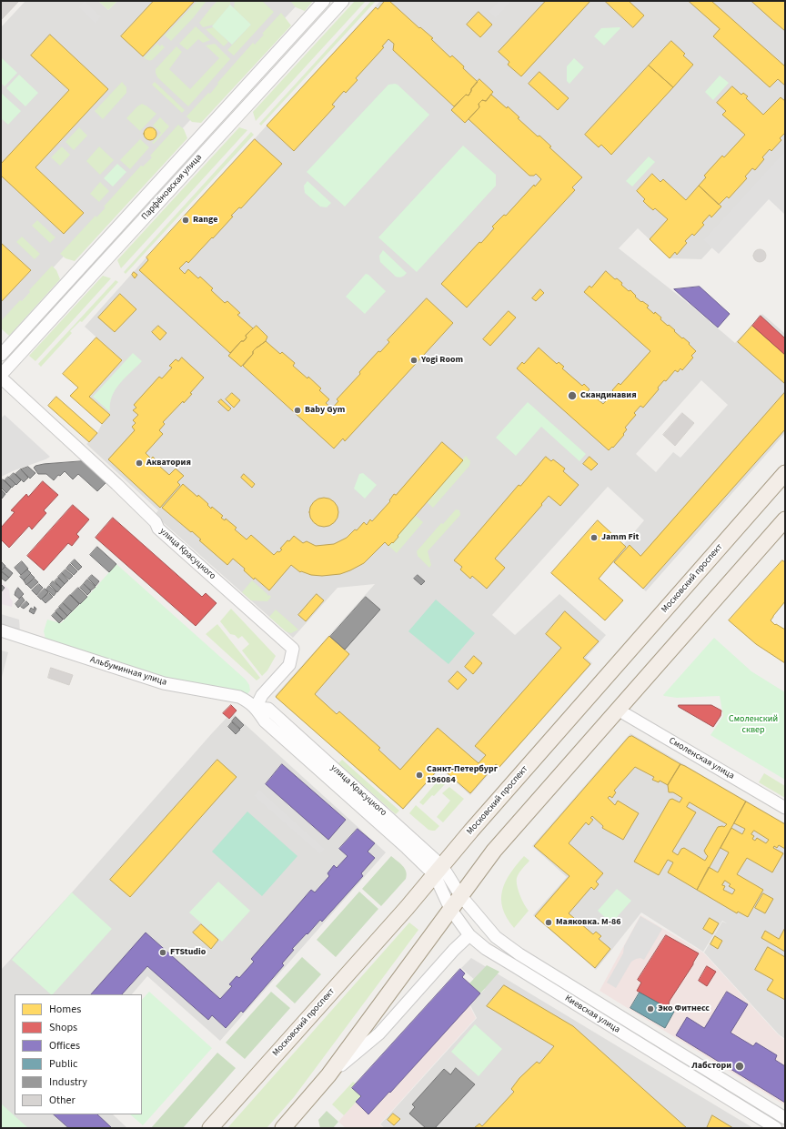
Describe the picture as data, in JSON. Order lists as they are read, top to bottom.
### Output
{
  "streets": {
    "main road": ["Московский проспект"],
    "street": [
      "Парфёновская улица",
      "улица Красуцкого",
      "Альбуминная улица",
      "Смоленская улица",
      "Киевская улица"
    ]
  },
  "crossings": [
    ["улица Красуцкого", "Московский проспект"],
    ["улица Красуцкого", "Альбуминная улица"],
    ["улица Красуцкого", "Киевская улица"],
    ["Московский проспект", "Киевская улица"]
  ],
  "parks": ["Смоленский сквер"],
  "places": [
    "Range",
    "Yogi Room",
    "Скандинавия",
    "Baby Gym",
    "Акватория",
    "Jamm Fit",
    "Санкт-Петербург 196084",
    "Маяковка. М-86",
    "FTStudio",
    "Эко Фитнесс",
    "Лабстори"
  ],
  "legend": [
    "Homes",
    "Shops",
    "Offices",
    "Public",
    "Industry",
    "Other"
  ]
}
